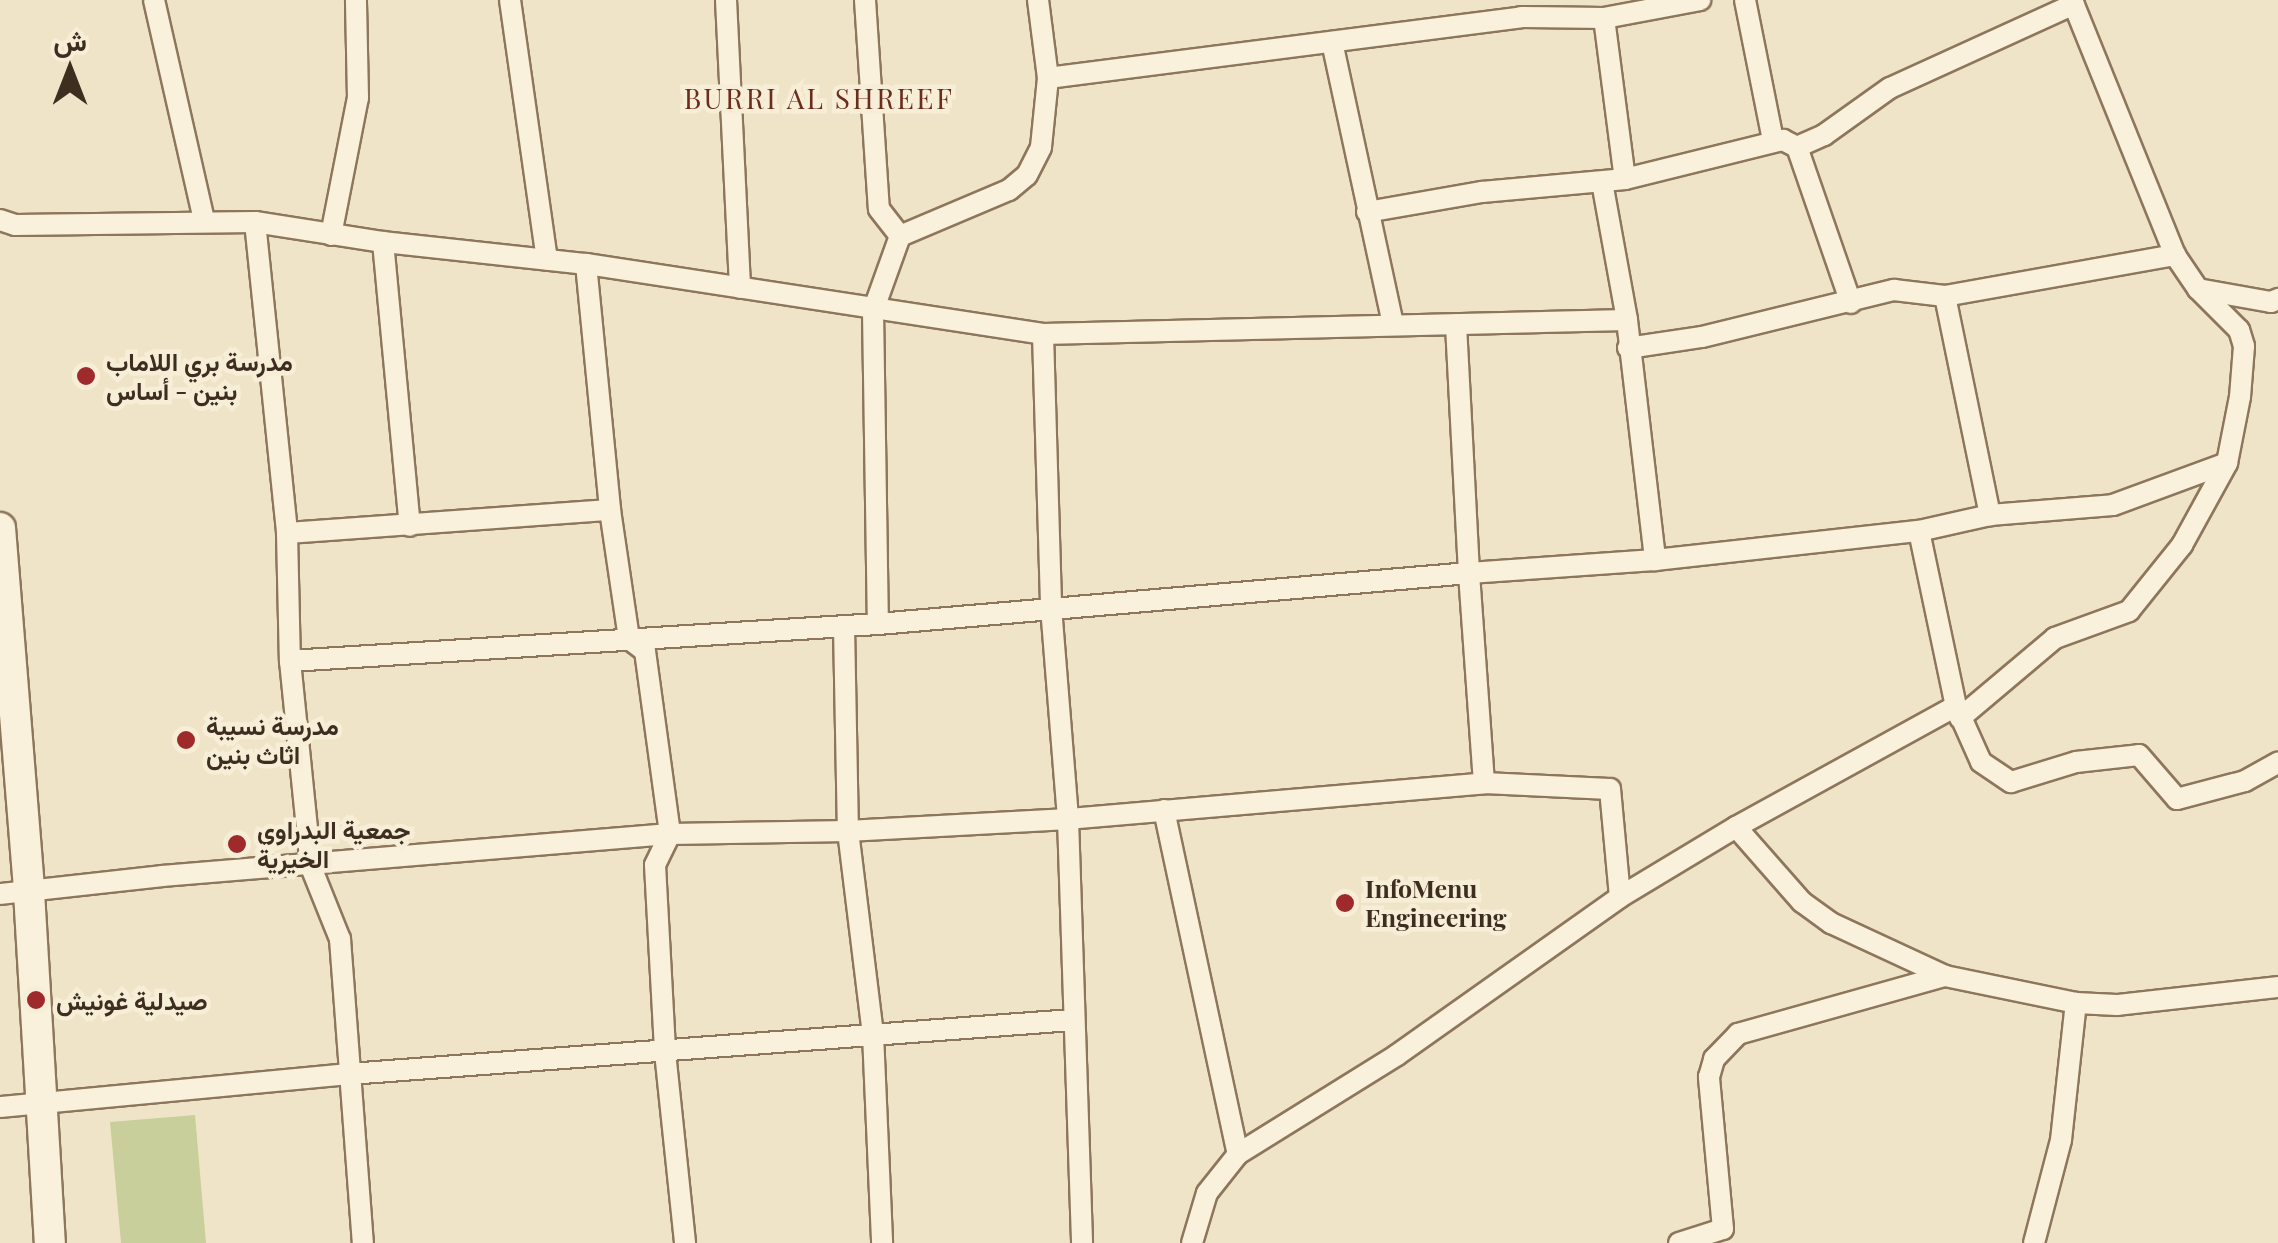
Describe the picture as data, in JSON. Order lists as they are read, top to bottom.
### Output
{
  "districts": ["BURRI AL SHREEF"],
  "places": [
    "مدرسة بري اللاماب بنين - أساس",
    "مدرسة نسيبة اثاث بنين",
    "جمعية البدراوي الخيرية",
    "InfoMenu Engineering",
    "صيدلية غونيش"
  ],
  "north": "top"
}
